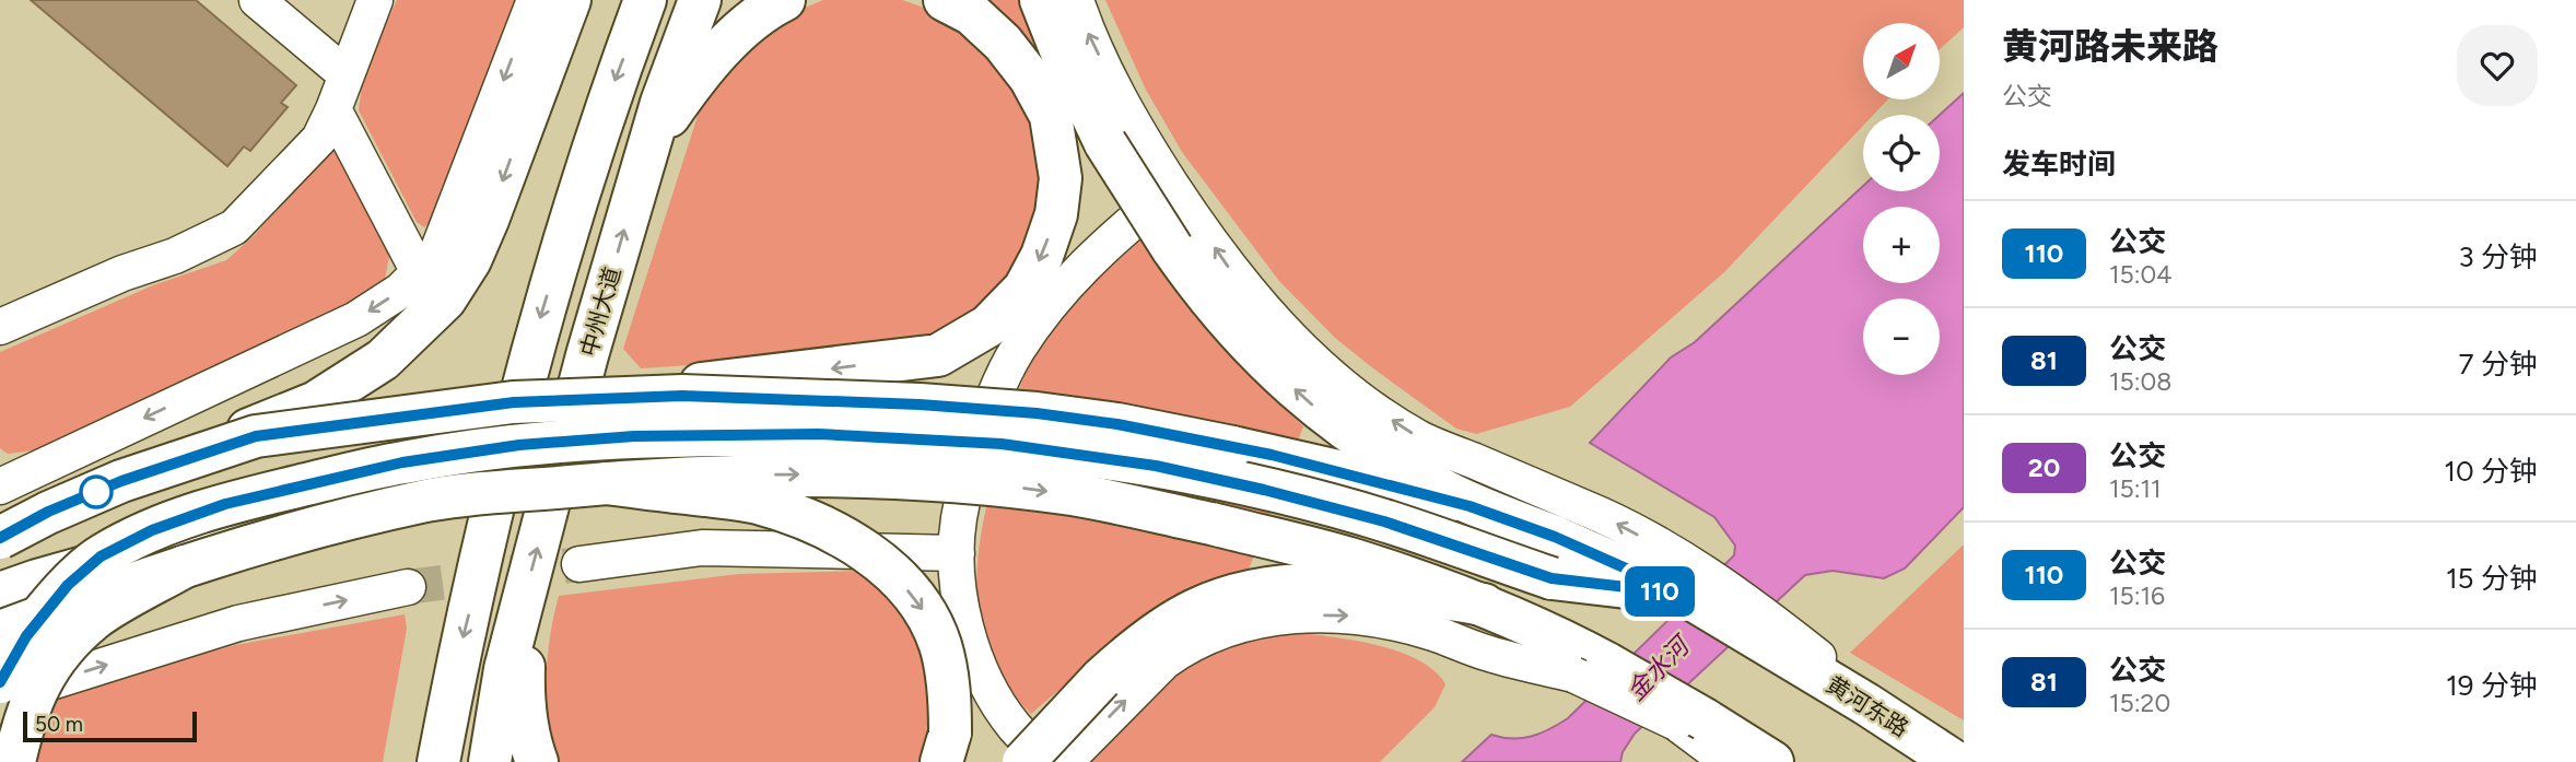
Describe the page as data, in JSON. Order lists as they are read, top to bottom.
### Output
{
  "streets": {
    "main road": ["中州大道", "黄河东路"]
  },
  "water": ["金水河"],
  "lines": ["bus line 110"],
  "scale_bar": "50 m",
  "north": "top right",
  "page": {
    "on_map": "110",
    "heading": [
      ["黄河路未来路", "公交"],
      "发车时间"
    ],
    "map_buttons": ["+", "−"],
    "list": [
      {
        "mark": "110",
        "name": "公交",
        "note": "15:04",
        "value": "3 分钟"
      },
      {
        "mark": "81",
        "name": "公交",
        "note": "15:08",
        "value": "7 分钟"
      },
      {
        "mark": "20",
        "name": "公交",
        "note": "15:11",
        "value": "10 分钟"
      },
      {
        "mark": "110",
        "name": "公交",
        "note": "15:16",
        "value": "15 分钟"
      },
      {
        "mark": "81",
        "name": "公交",
        "note": "15:20",
        "value": "19 分钟"
      }
    ],
    "scale": "50 m"
  }
}
